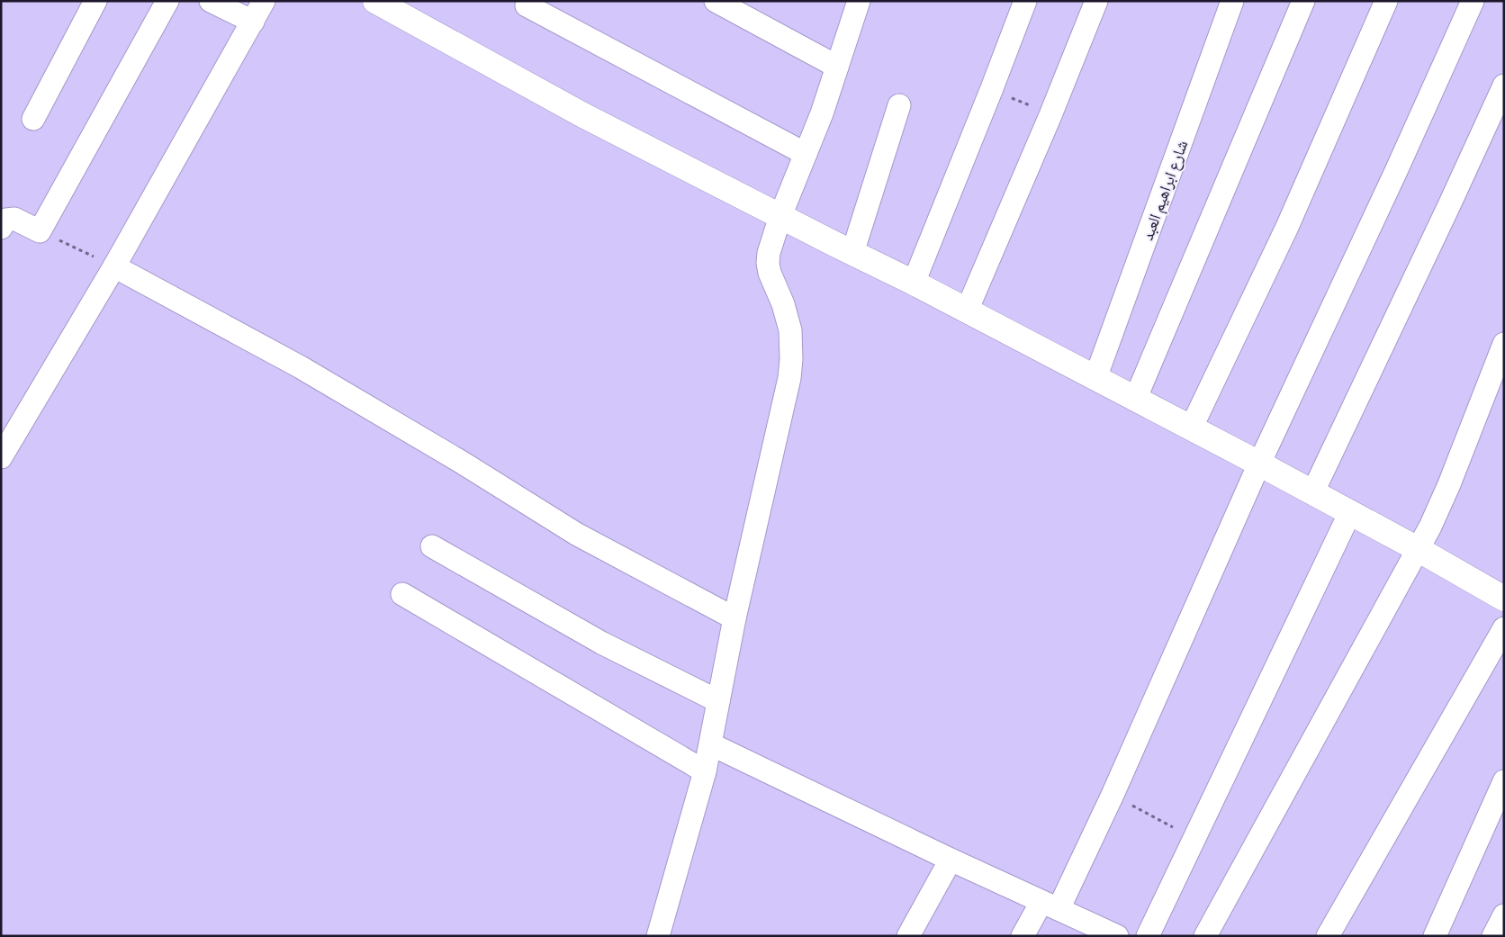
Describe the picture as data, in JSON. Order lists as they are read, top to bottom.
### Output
{
  "streets": {
    "street": ["شارع ابراهيم العبد"]
  }
}
